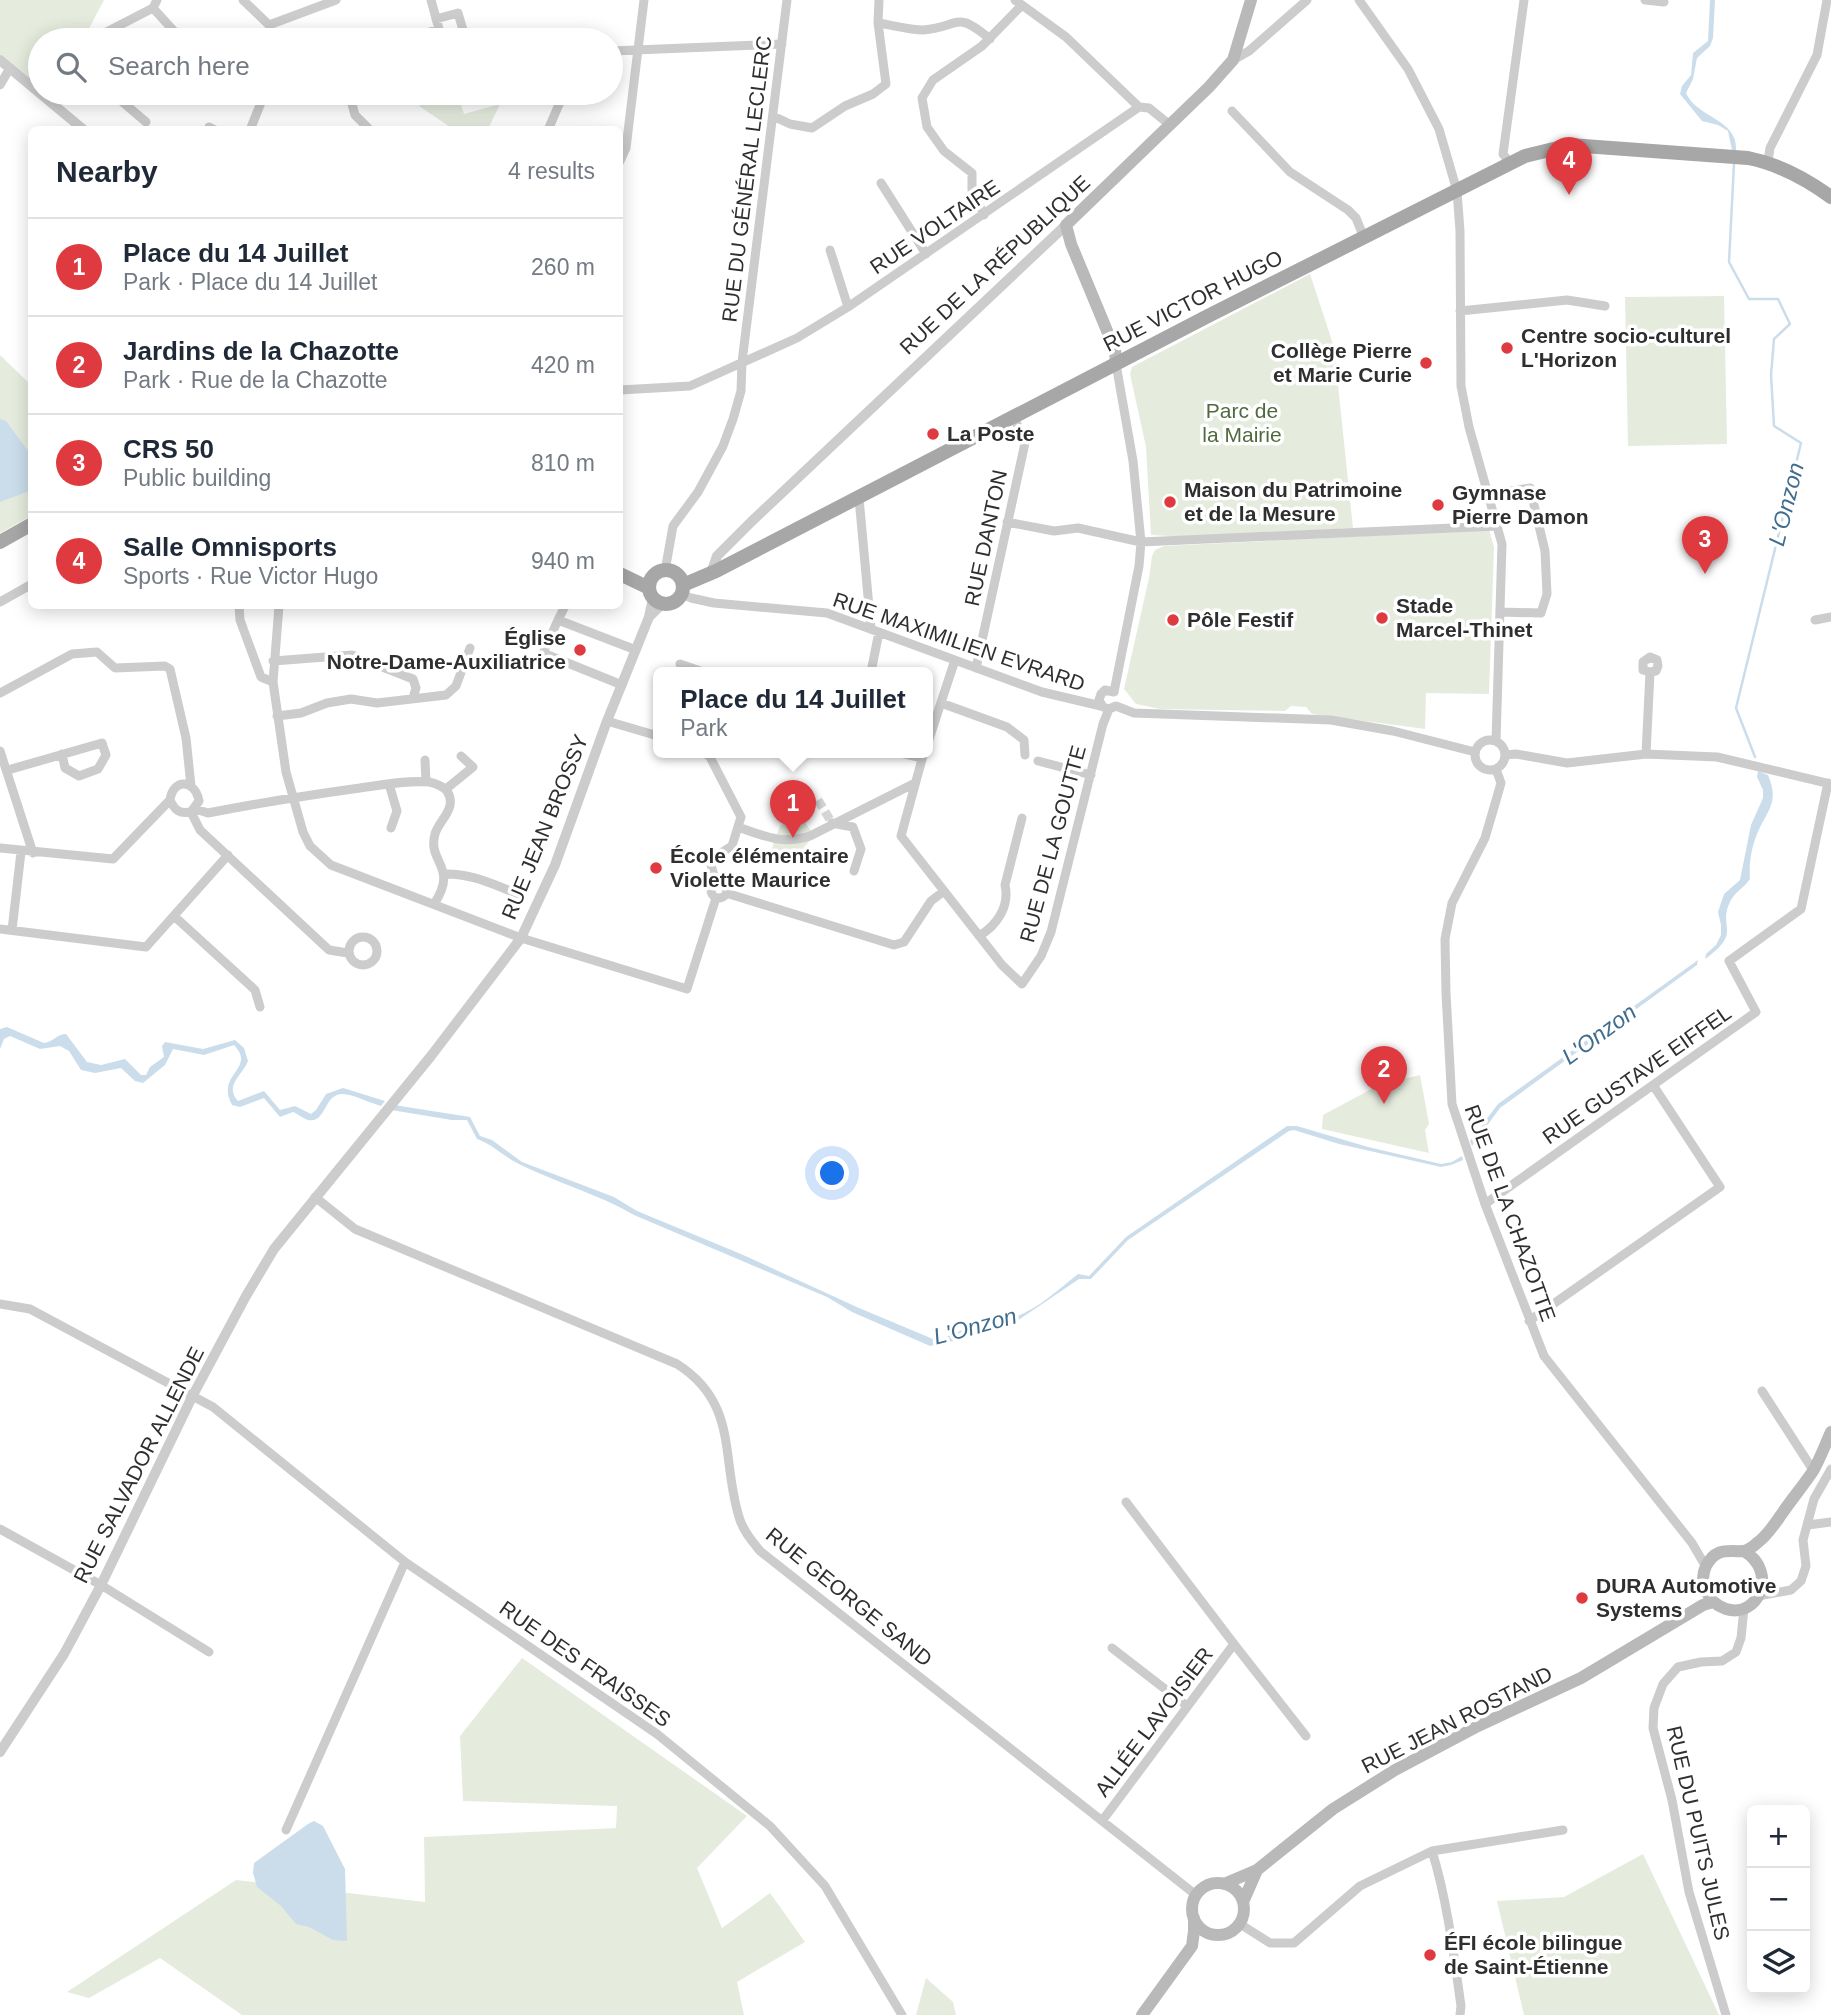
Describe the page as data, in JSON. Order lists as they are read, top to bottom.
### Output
{
  "streets": {
    "main road": ["RUE DE LA RÉPUBLIQUE", "RUE VICTOR HUGO", "RUE JEAN ROSTAND"],
    "street": [
      "RUE DU GÉNÉRAL LECLERC",
      "RUE VOLTAIRE",
      "RUE DANTON",
      "RUE MAXIMILIEN EVRARD",
      "RUE JEAN BROSSY",
      "RUE DE LA GOUTTE",
      "RUE GUSTAVE EIFFEL",
      "RUE DE LA CHAZOTTE",
      "RUE SALVADOR ALLENDE",
      "RUE GEORGE SAND",
      "RUE DES FRAISSES",
      "ALLÉE LAVOISIER",
      "RUE DU PUITS JULES"
    ]
  },
  "crossings": [
    ["RUE DU GÉNÉRAL LECLERC", "RUE VOLTAIRE"],
    ["RUE DU GÉNÉRAL LECLERC", "RUE VICTOR HUGO"],
    ["RUE DU GÉNÉRAL LECLERC", "RUE MAXIMILIEN EVRARD"],
    ["RUE DU GÉNÉRAL LECLERC", "RUE JEAN BROSSY"],
    ["RUE DE LA RÉPUBLIQUE", "RUE VICTOR HUGO"],
    ["RUE VICTOR HUGO", "RUE DANTON"],
    ["RUE VICTOR HUGO", "RUE MAXIMILIEN EVRARD"],
    ["RUE VICTOR HUGO", "RUE JEAN BROSSY"],
    ["RUE DANTON", "RUE MAXIMILIEN EVRARD"],
    ["RUE MAXIMILIEN EVRARD", "RUE JEAN BROSSY"],
    ["RUE MAXIMILIEN EVRARD", "RUE DE LA GOUTTE"],
    ["RUE MAXIMILIEN EVRARD", "RUE DE LA CHAZOTTE"],
    ["RUE JEAN BROSSY", "RUE SALVADOR ALLENDE"],
    ["RUE JEAN BROSSY", "RUE GEORGE SAND"],
    ["RUE GUSTAVE EIFFEL", "RUE DE LA CHAZOTTE"],
    ["RUE DE LA CHAZOTTE", "RUE JEAN ROSTAND"],
    ["RUE SALVADOR ALLENDE", "RUE GEORGE SAND"],
    ["RUE SALVADOR ALLENDE", "RUE DES FRAISSES"],
    ["RUE GEORGE SAND", "ALLÉE LAVOISIER"]
  ],
  "water": ["L'Onzon"],
  "parks": ["Parc de la Mairie"],
  "places": [
    "Centre socio-culturel L'Horizon",
    "Collège Pierre et Marie Curie",
    "La Poste",
    "Maison du Patrimoine et de la Mesure",
    "Gymnase Pierre Damon",
    "Stade Marcel-Thinet",
    "Pôle Festif",
    "Église Notre-Dame-Auxiliatrice",
    "École élémentaire Violette Maurice",
    "DURA Automotive Systems",
    "ÉFI école bilingue de Saint-Étienne"
  ],
  "page": {
    "search": "Search here",
    "heading": ["Nearby", "4 results"],
    "pins": [
      "4",
      "3",
      "1",
      "2"
    ],
    "list": [
      {
        "mark": "1",
        "name": "Place du 14 Juillet",
        "note": "Park · Place du 14 Juillet",
        "value": "260 m"
      },
      {
        "mark": "2",
        "name": "Jardins de la Chazotte",
        "note": "Park · Rue de la Chazotte",
        "value": "420 m"
      },
      {
        "mark": "3",
        "name": "CRS 50",
        "note": "Public building",
        "value": "810 m"
      },
      {
        "mark": "4",
        "name": "Salle Omnisports",
        "note": "Sports · Rue Victor Hugo",
        "value": "940 m"
      }
    ],
    "popup": ["Place du 14 Juillet", "Park"],
    "map_buttons": ["+", "−"]
  }
}
